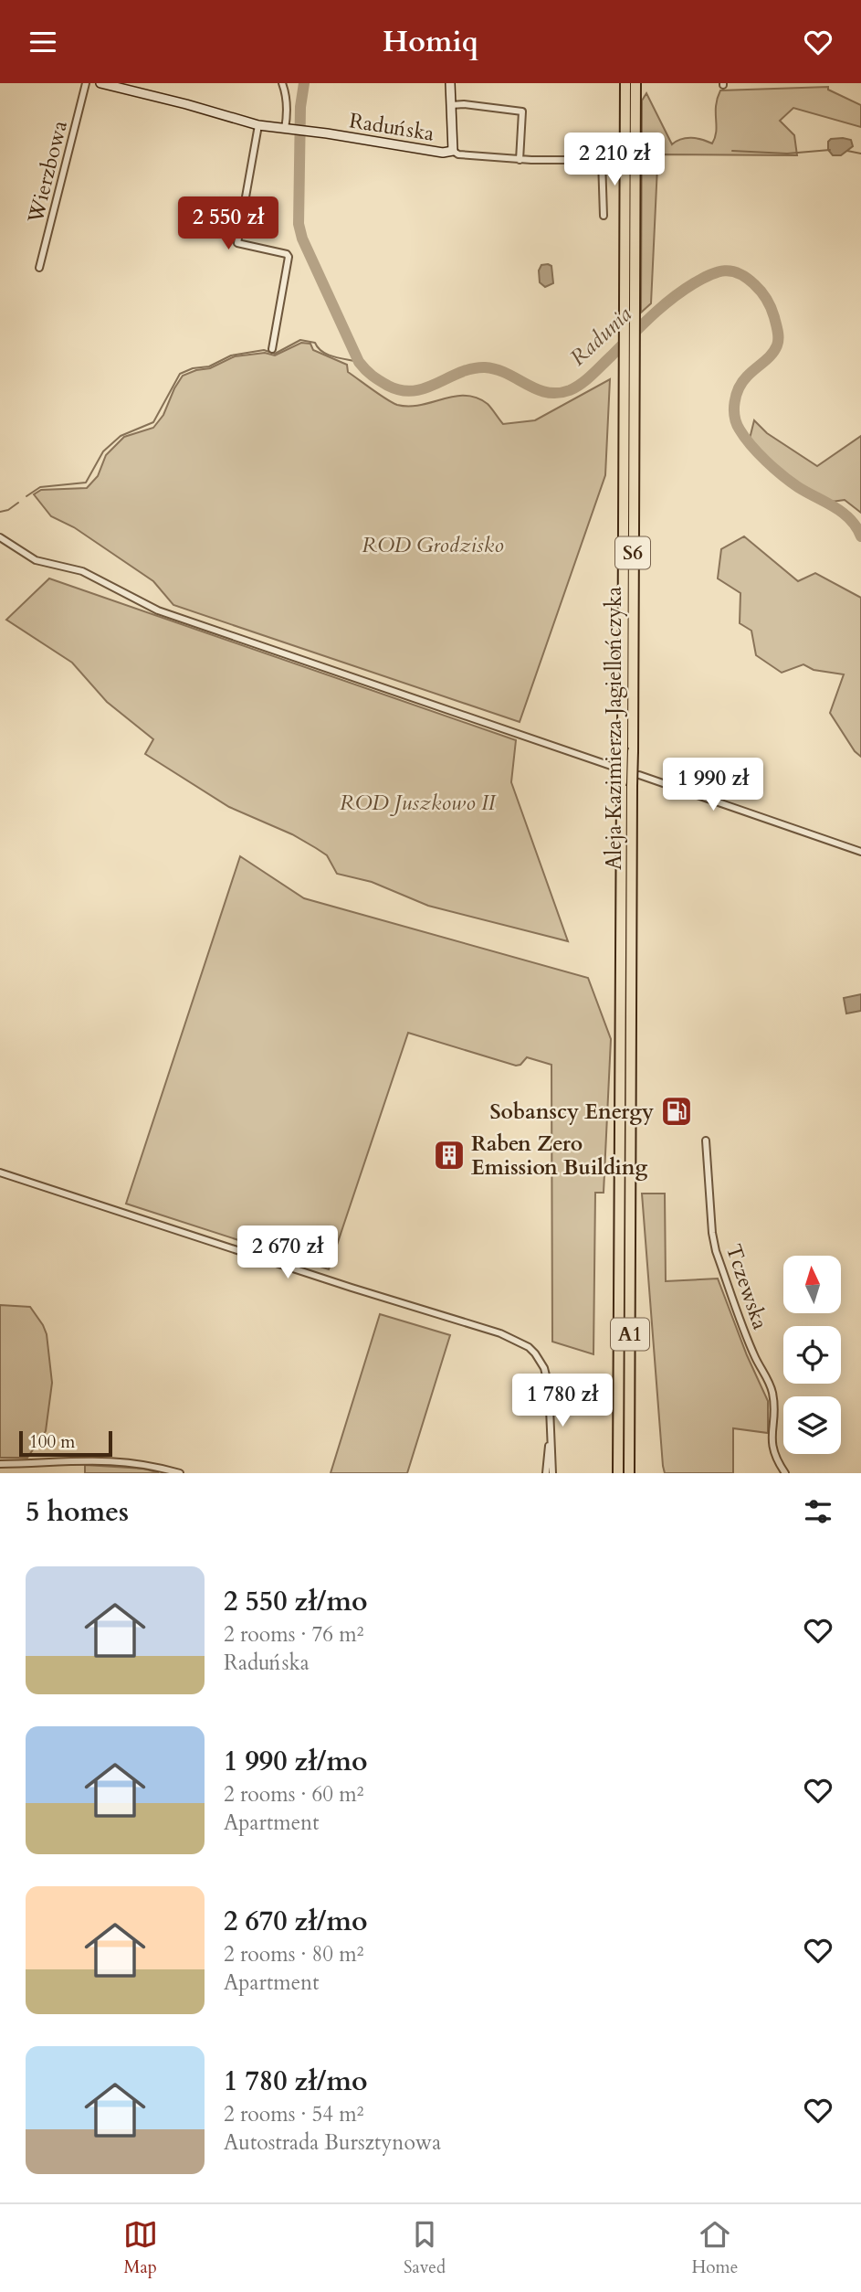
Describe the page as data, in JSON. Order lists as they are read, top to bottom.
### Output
{
  "streets": {
    "highway": ["S6", "Aleja Kazimierza Jagiellończyka", "A1"],
    "street": ["Raduńska", "Wierzbowa", "Tczewska"]
  },
  "crossings": [
    ["Aleja Kazimierza Jagiellończyka", "A1"]
  ],
  "water": ["Radunia"],
  "parks": ["ROD Grodzisko", "ROD Juszkowo II"],
  "places": {
    "fuel station": ["Sobanscy Energy"],
    "building": ["Raben Zero Emission Building"]
  },
  "scale_bar": "100 m",
  "north": "top",
  "page": {
    "header": "Homiq",
    "price": [
      "2 210 zł",
      "2 550 zł",
      "1 990 zł",
      "2 670 zł",
      "1 780 zł"
    ],
    "scale": "100 m",
    "heading": "5 homes",
    "list": [
      {
        "name": "2 550 zł/mo",
        "note": "2 rooms · 76 m² · Raduńska"
      },
      {
        "name": "1 990 zł/mo",
        "note": "2 rooms · 60 m² · Apartment"
      },
      {
        "name": "2 670 zł/mo",
        "note": "2 rooms · 80 m² · Apartment"
      },
      {
        "name": "1 780 zł/mo",
        "note": "2 rooms · 54 m² · Autostrada Bursztynowa"
      }
    ],
    "tabs": ["Map", "Saved", "Home"]
  }
}
